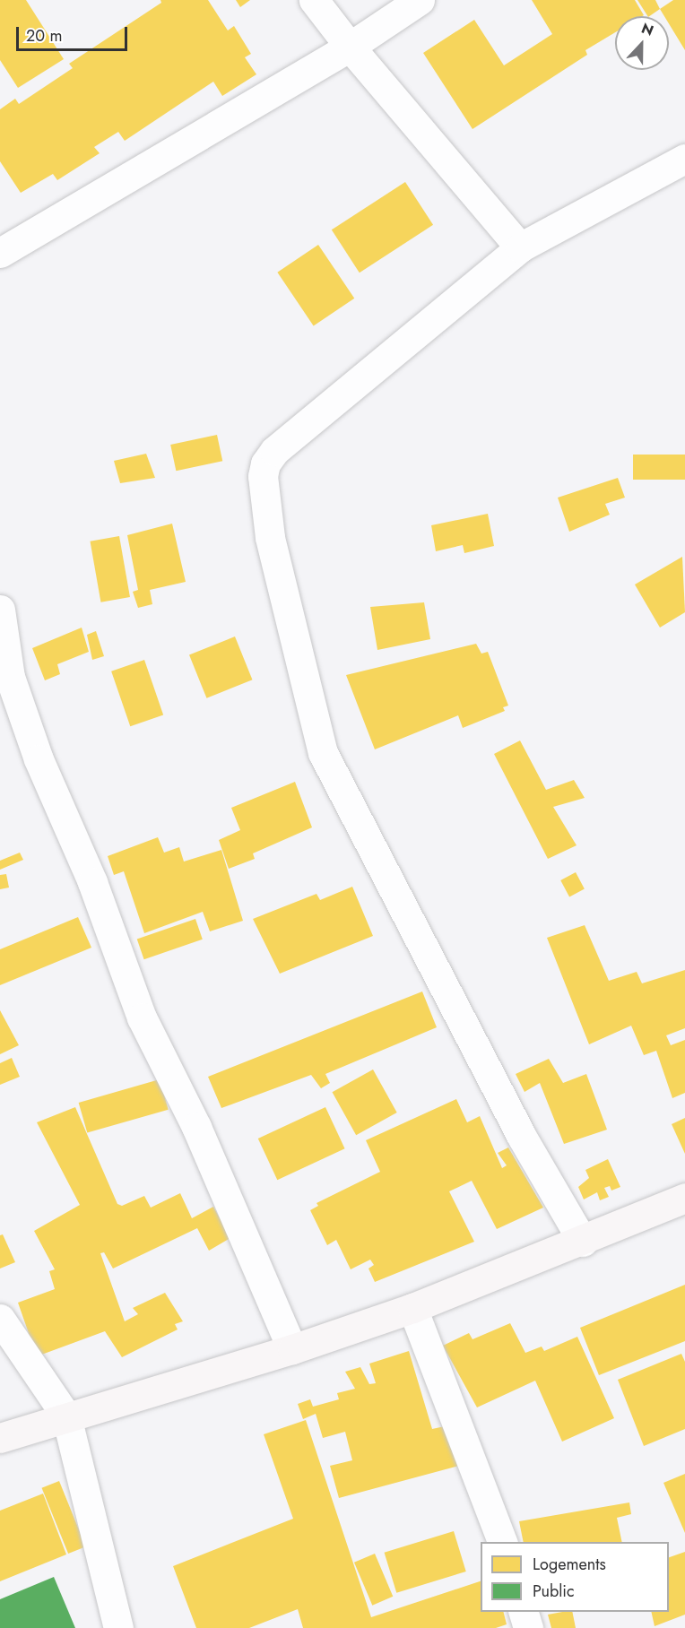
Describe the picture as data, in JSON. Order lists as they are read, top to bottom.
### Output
{
  "legend": ["Logements", "Public"],
  "scale_bar": "20 m",
  "north": "top"
}
